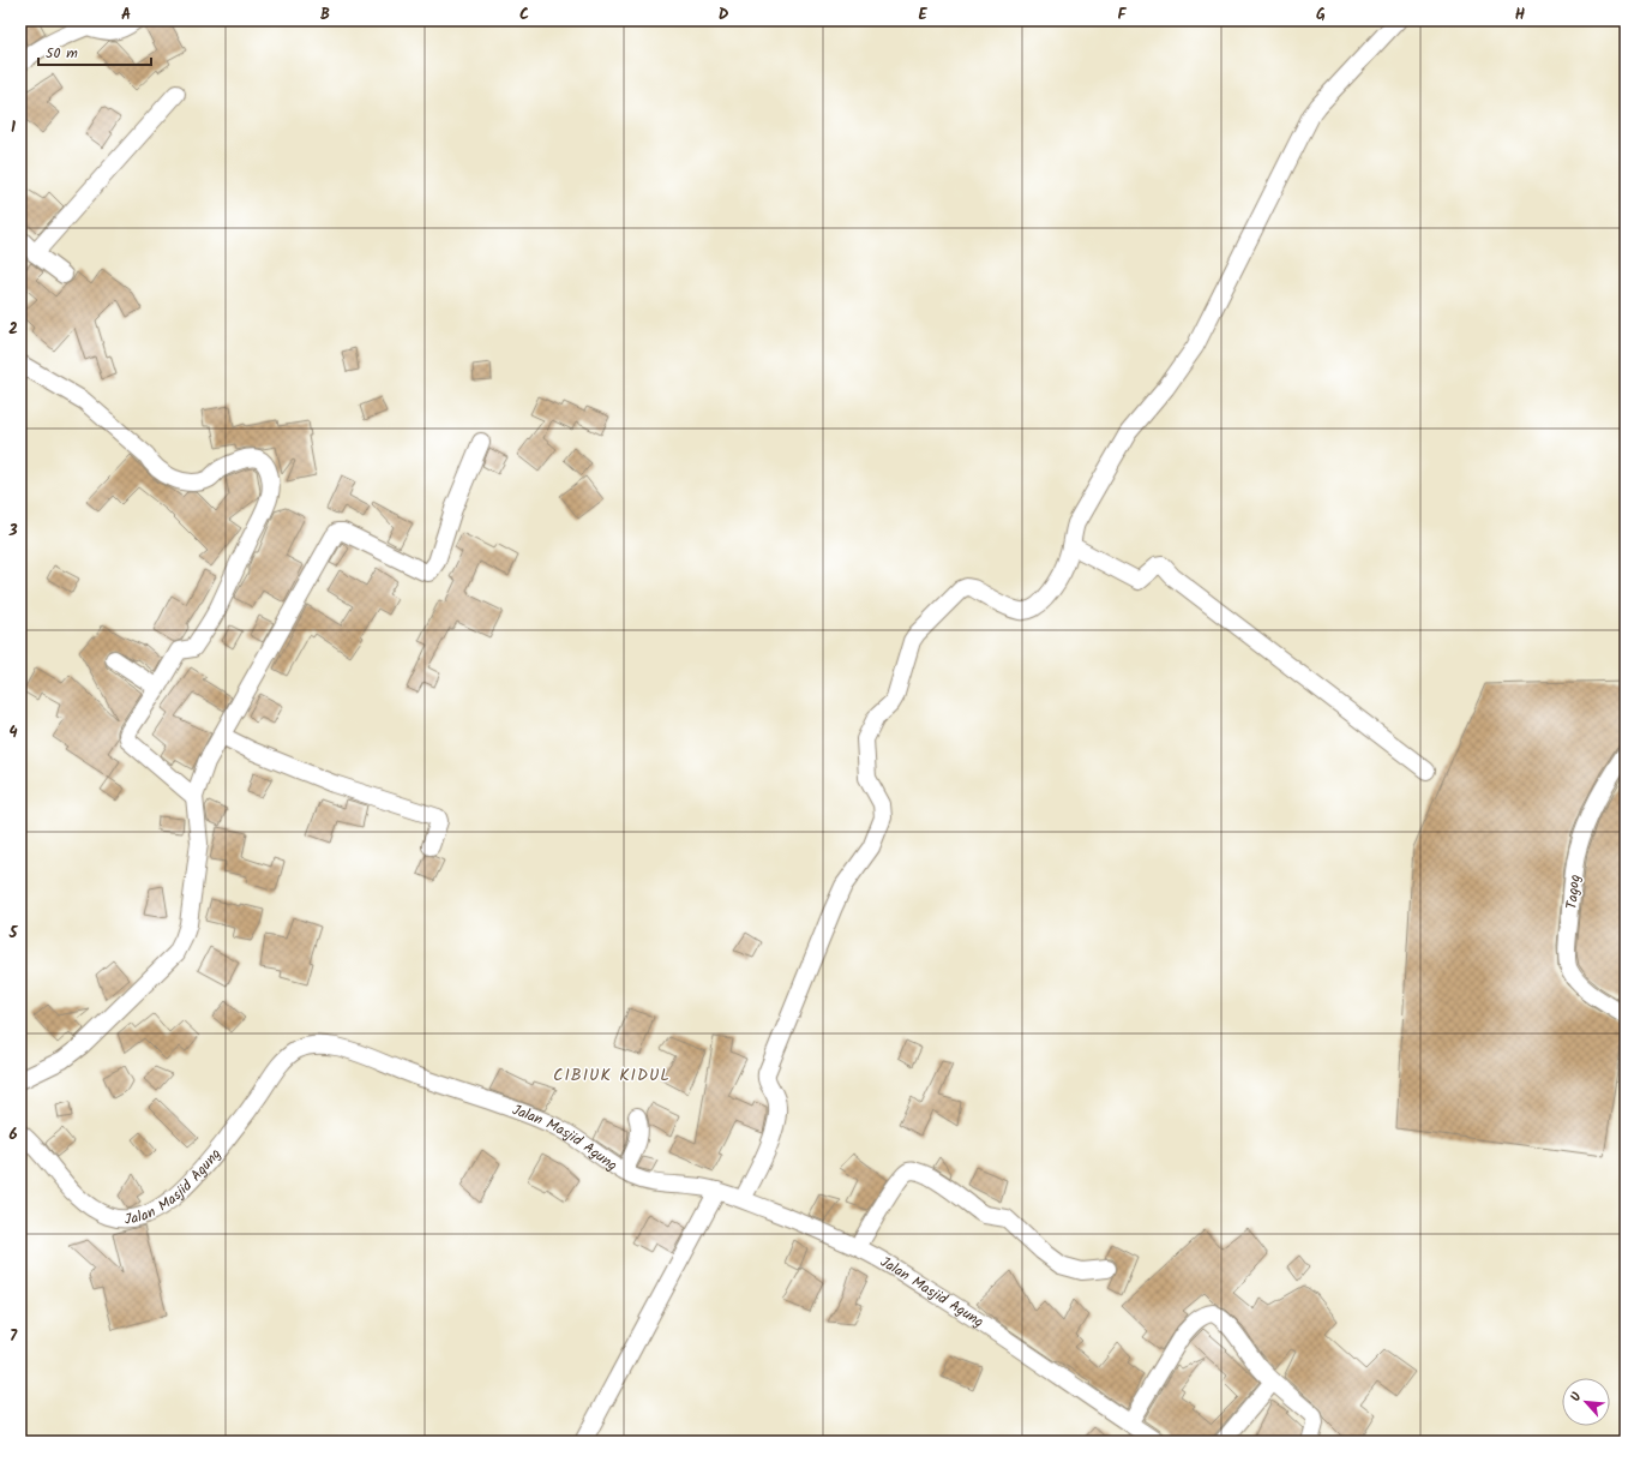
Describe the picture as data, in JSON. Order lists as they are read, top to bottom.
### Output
{
  "streets": {
    "street": ["Tagog", "Jalan Masjid Agung"]
  },
  "districts": ["CIBIUK KIDUL"],
  "scale_bar": "50 m",
  "north": "top left",
  "grid": {
    "columns": [
      "A",
      "B",
      "C",
      "D",
      "E",
      "F",
      "G",
      "H"
    ],
    "rows": [
      "1",
      "2",
      "3",
      "4",
      "5",
      "6",
      "7"
    ]
  }
}
